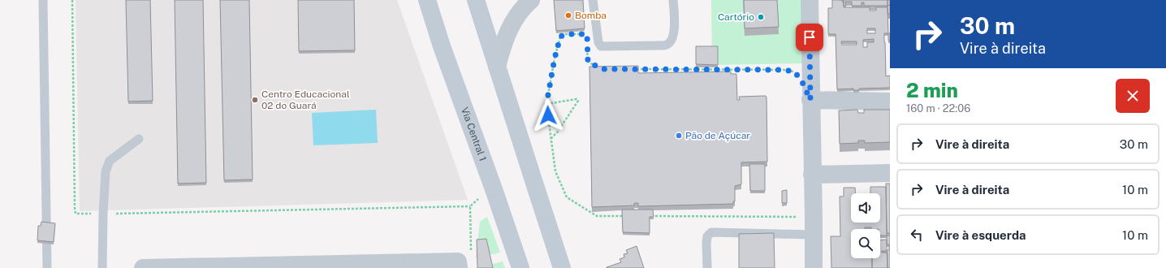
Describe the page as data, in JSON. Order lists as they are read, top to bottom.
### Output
{
  "streets": {
    "main road": ["Via Central 1"]
  },
  "places": [
    "Bomba",
    "Cartório",
    "Centro Educacional 02 do Guará",
    "Pão de Açúcar"
  ],
  "page": {
    "turn": ["30 m", "Vire à direita"],
    "heading": ["2 min", "160 m · 22:06"],
    "list": [
      {
        "name": "Vire à direita",
        "value": "30 m"
      },
      {
        "name": "Vire à direita",
        "value": "10 m"
      },
      {
        "name": "Vire à esquerda",
        "value": "10 m"
      }
    ]
  }
}
